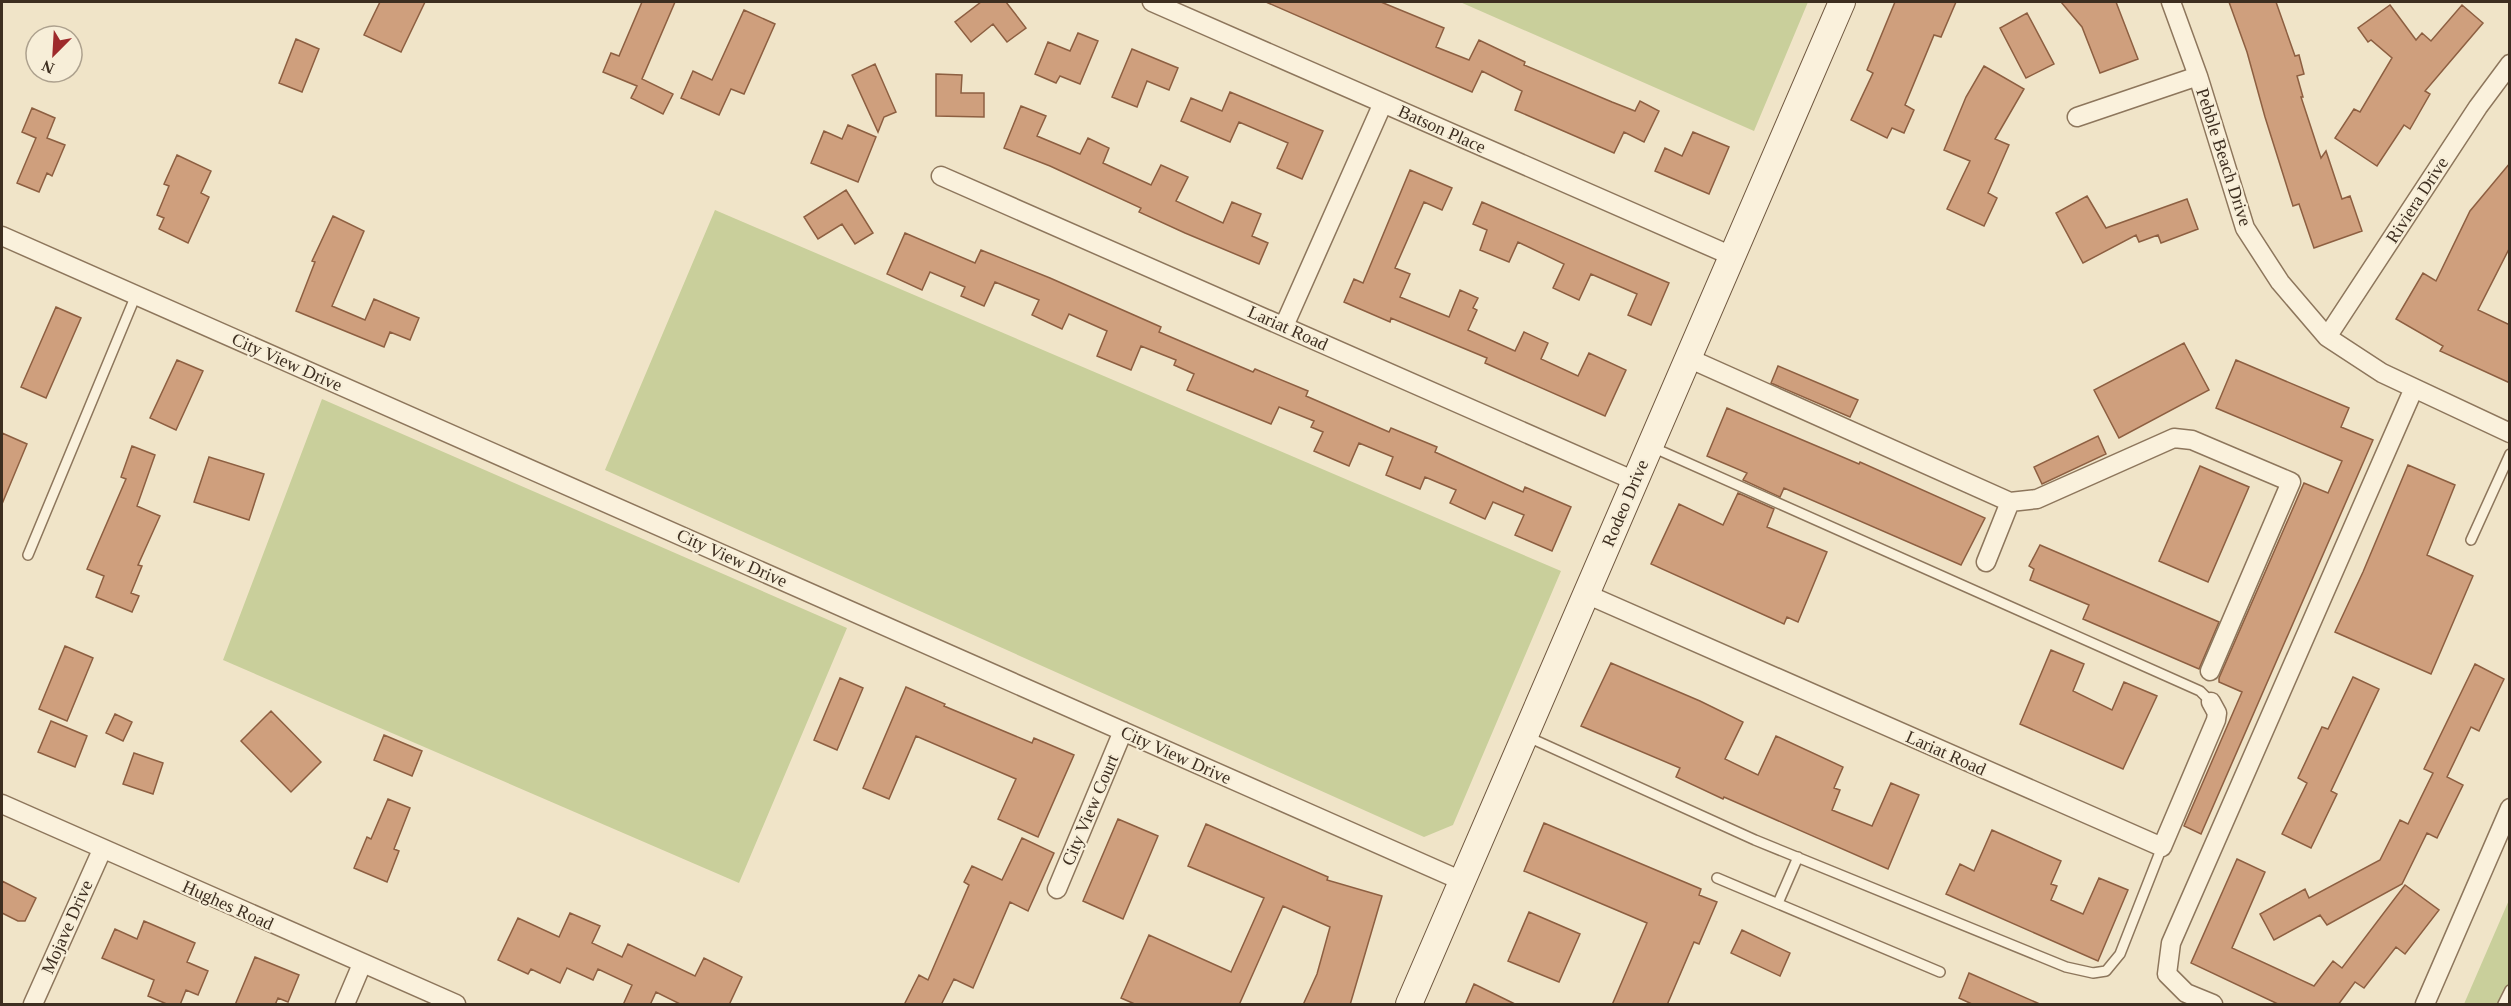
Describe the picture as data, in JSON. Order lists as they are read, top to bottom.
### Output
{
  "streets": {
    "street": [
      "Batson Place",
      "Pebble Beach Drive",
      "Riviera Drive",
      "Lariat Road",
      "City View Drive",
      "Rodeo Drive",
      "City View Court",
      "Hughes Road",
      "Mojave Drive"
    ]
  },
  "crossings": [
    ["Batson Place", "Rodeo Drive"],
    ["Pebble Beach Drive", "Riviera Drive"],
    ["Lariat Road", "Rodeo Drive"],
    ["City View Drive", "Rodeo Drive"],
    ["City View Drive", "City View Court"],
    ["Hughes Road", "Mojave Drive"]
  ],
  "north": "bottom left"
}
